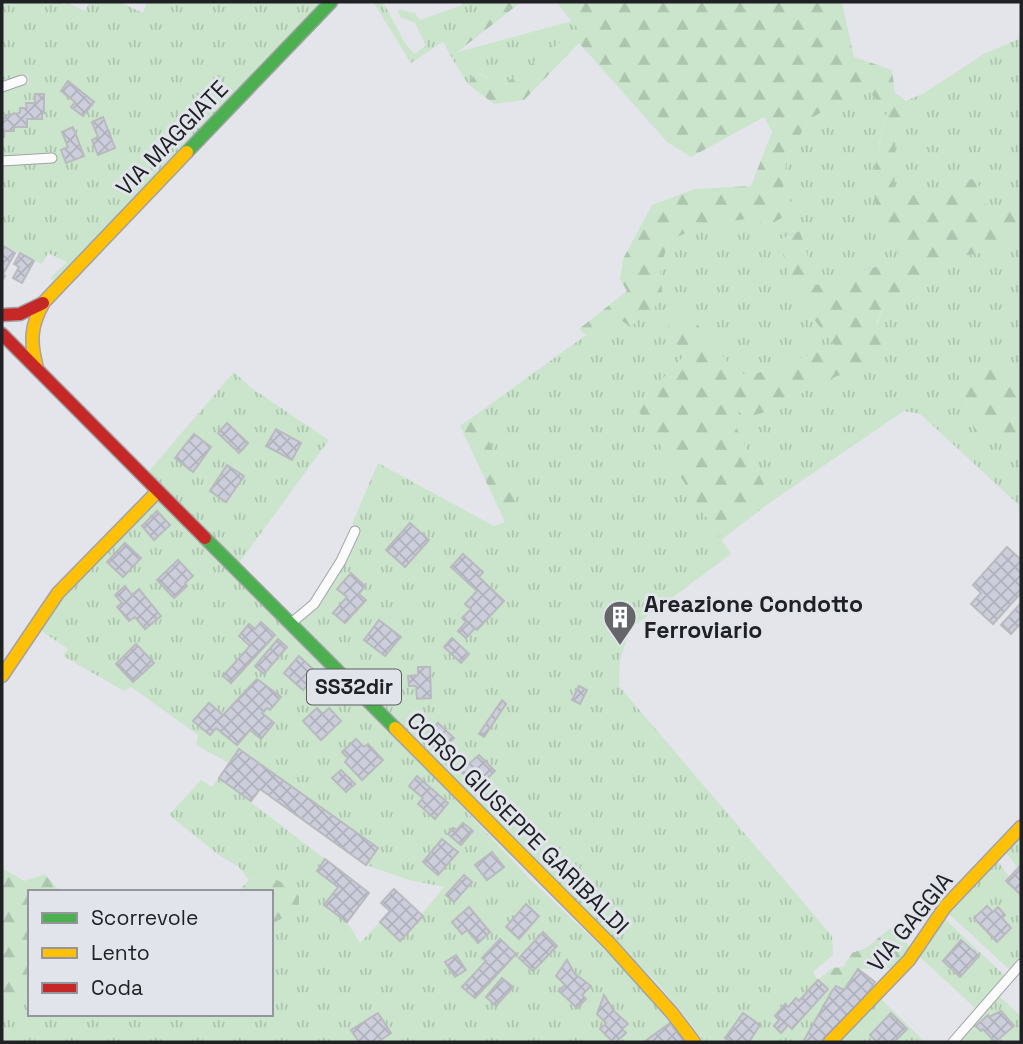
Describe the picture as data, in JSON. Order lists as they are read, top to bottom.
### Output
{
  "streets": {
    "street": [
      "VIA MAGGIATE",
      "SS32dir",
      "CORSO GIUSEPPE GARIBALDI",
      "VIA GAGGIA"
    ]
  },
  "places": {
    "building": ["Areazione Condotto Ferroviario"]
  },
  "legend": ["Scorrevole", "Lento", "Coda"]
}
